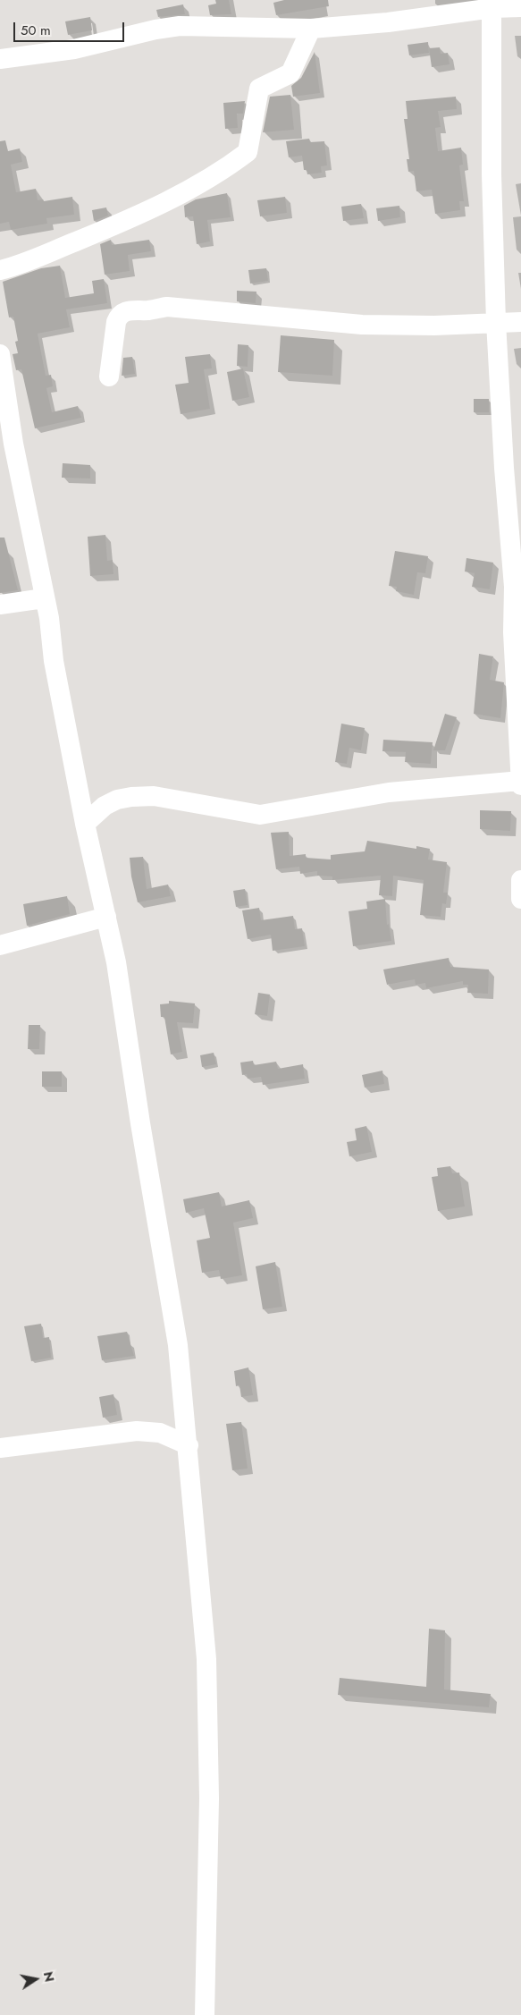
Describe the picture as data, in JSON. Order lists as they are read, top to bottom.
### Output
{
  "scale_bar": "50 m",
  "north": "right"
}
